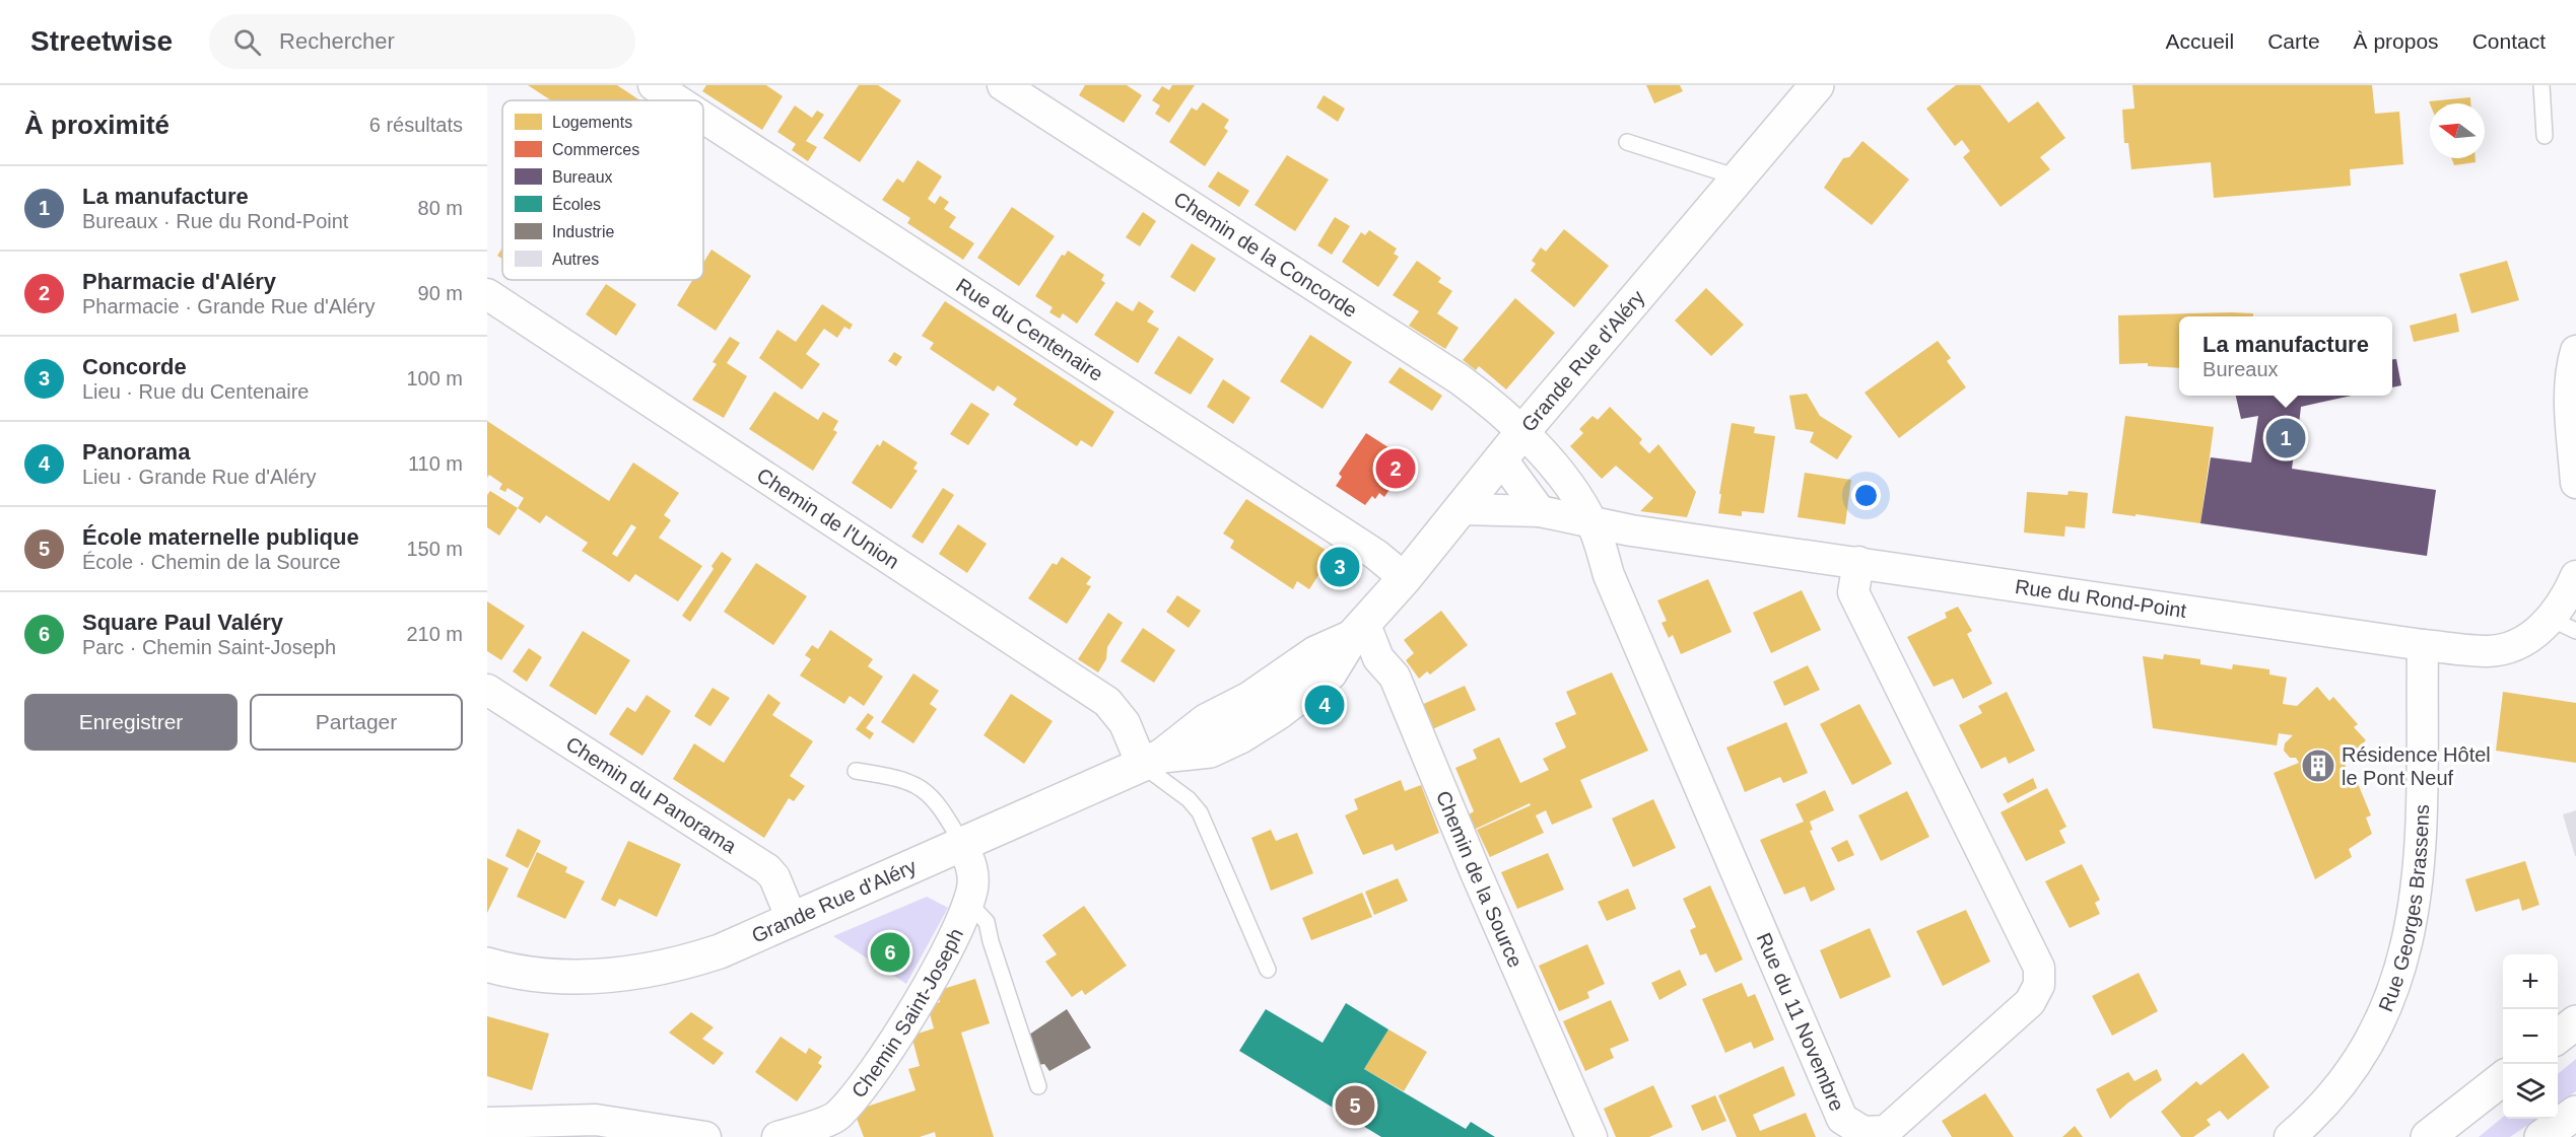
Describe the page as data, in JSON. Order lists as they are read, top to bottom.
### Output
{
  "streets": {
    "main road": ["Grande Rue d'Aléry"],
    "street": [
      "Chemin de la Concorde",
      "Rue du Centenaire",
      "Chemin de l'Union",
      "Rue du Rond-Point",
      "Chemin du Panorama",
      "Chemin de la Source",
      "Rue Georges Brassens",
      "Chemin Saint-Joseph",
      "Rue du 11 Novembre"
    ]
  },
  "crossings": [
    ["Chemin de la Concorde", "Grande Rue d'Aléry"],
    ["Rue du Centenaire", "Grande Rue d'Aléry"],
    ["Grande Rue d'Aléry", "Chemin de l'Union"],
    ["Grande Rue d'Aléry", "Rue du Rond-Point"],
    ["Grande Rue d'Aléry", "Chemin du Panorama"],
    ["Grande Rue d'Aléry", "Chemin de la Source"],
    ["Grande Rue d'Aléry", "Chemin Saint-Joseph"],
    ["Rue du Rond-Point", "Rue Georges Brassens"],
    ["Rue du Rond-Point", "Rue du 11 Novembre"]
  ],
  "places": {
    "building": ["Résidence Hôtel le Pont Neuf"]
  },
  "legend": [
    "Logements",
    "Commerces",
    "Bureaux",
    "Écoles",
    "Industrie",
    "Autres"
  ],
  "north": "left",
  "page": {
    "header": "Streetwise",
    "search": "Rechercher",
    "nav": [
      "Accueil",
      "Carte",
      "À propos",
      "Contact"
    ],
    "heading": ["À proximité", "6 résultats"],
    "list": [
      {
        "mark": "1",
        "name": "La manufacture",
        "note": "Bureaux · Rue du Rond-Point",
        "value": "80 m"
      },
      {
        "mark": "2",
        "name": "Pharmacie d'Aléry",
        "note": "Pharmacie · Grande Rue d'Aléry",
        "value": "90 m"
      },
      {
        "mark": "3",
        "name": "Concorde",
        "note": "Lieu · Rue du Centenaire",
        "value": "100 m"
      },
      {
        "mark": "4",
        "name": "Panorama",
        "note": "Lieu · Grande Rue d'Aléry",
        "value": "110 m"
      },
      {
        "mark": "5",
        "name": "École maternelle publique",
        "note": "École · Chemin de la Source",
        "value": "150 m"
      },
      {
        "mark": "6",
        "name": "Square Paul Valéry",
        "note": "Parc · Chemin Saint-Joseph",
        "value": "210 m"
      }
    ],
    "popup": ["La manufacture", "Bureaux"],
    "pins": [
      "1",
      "2",
      "3",
      "4",
      "6",
      "5"
    ],
    "buttons": ["Enregistrer", "Partager"],
    "map_buttons": ["+", "−"]
  }
}
